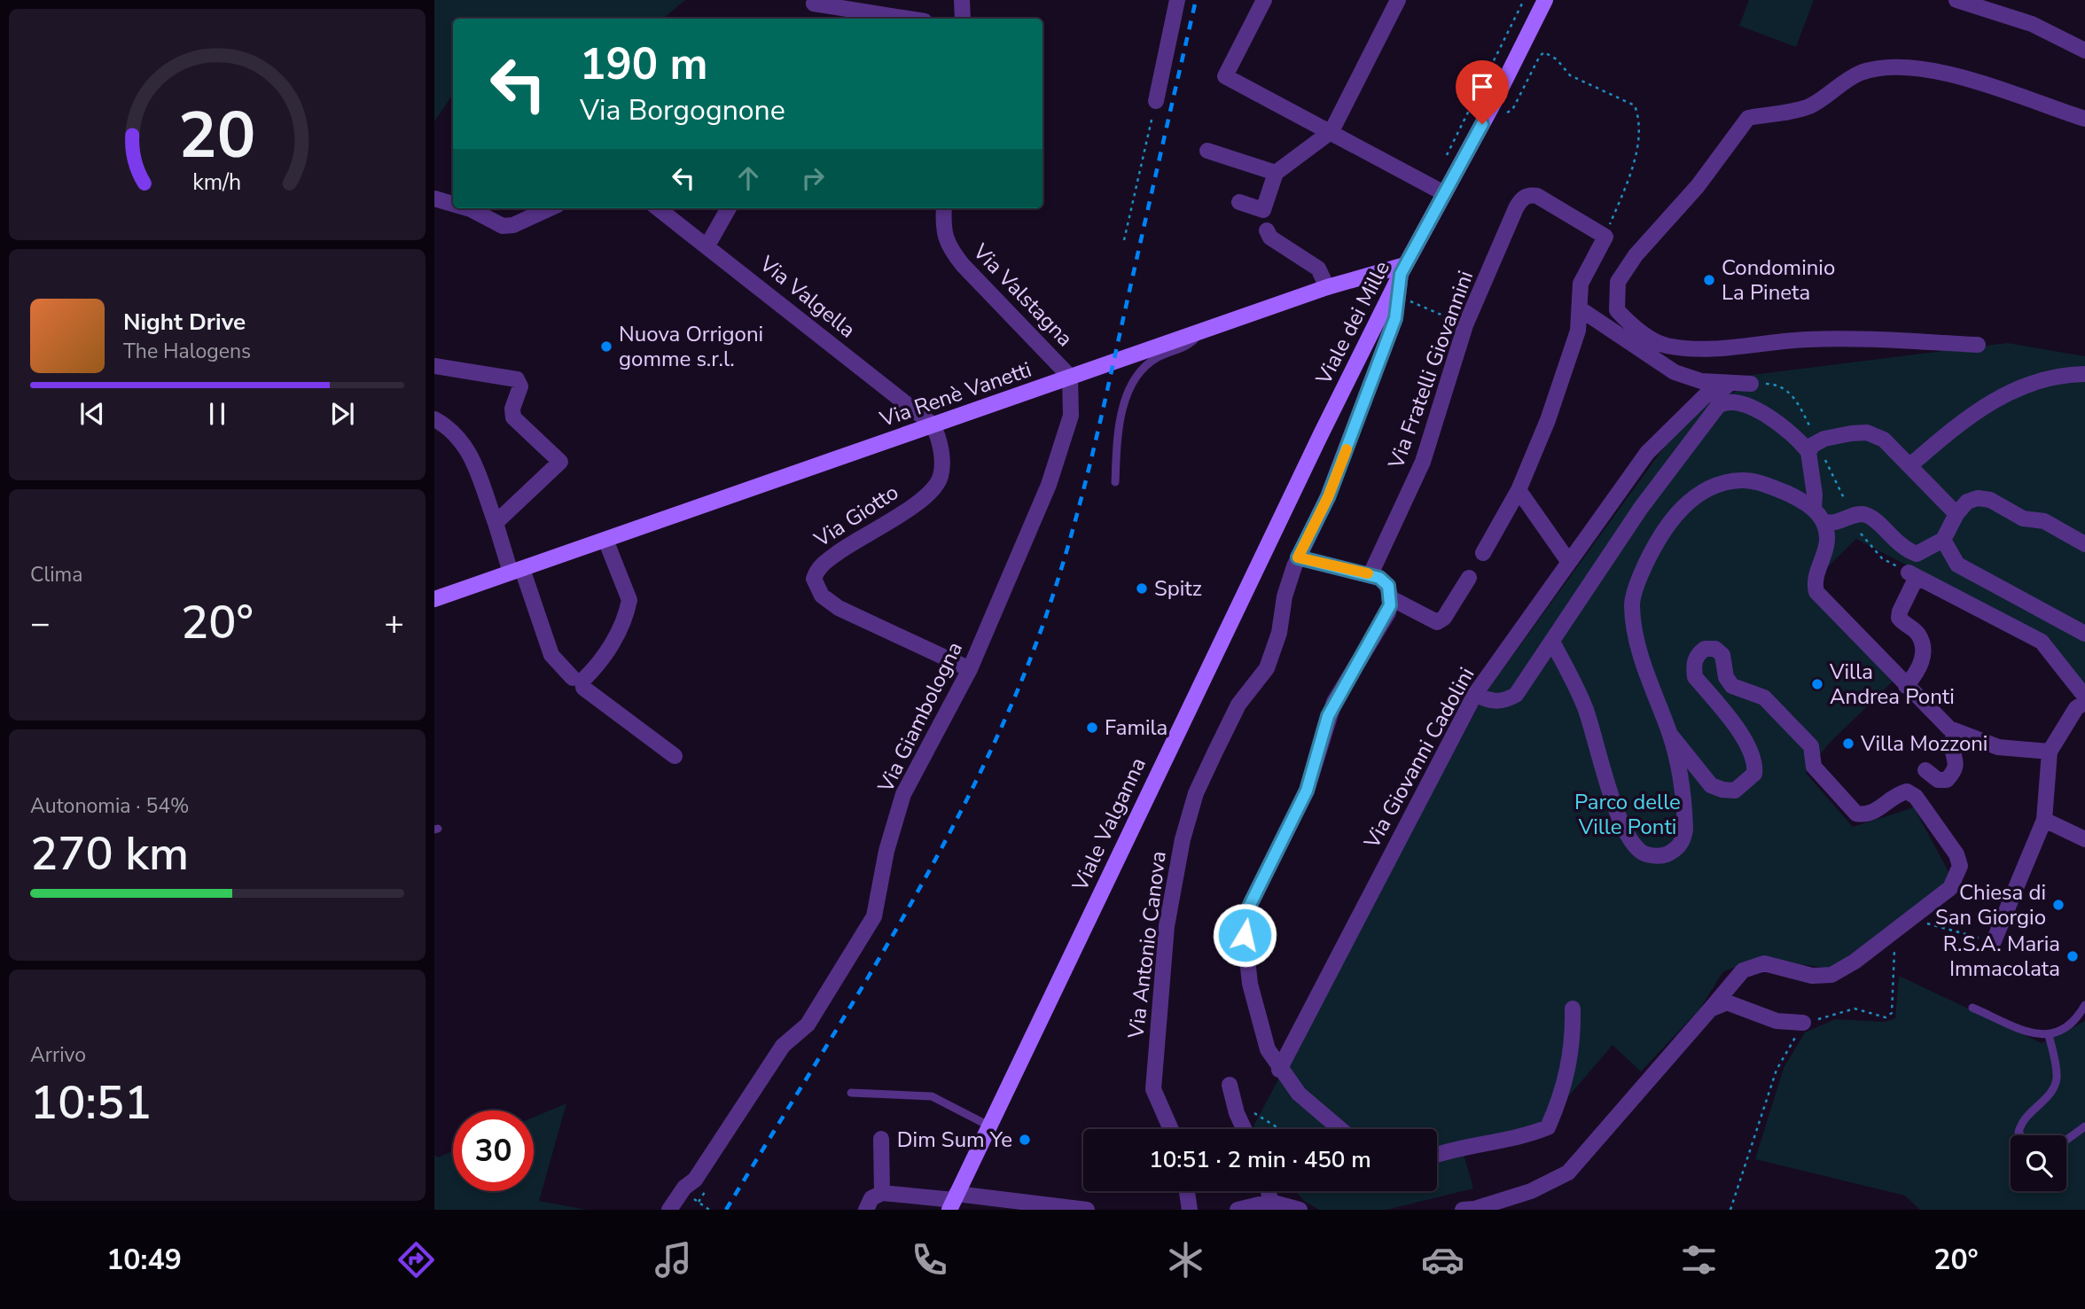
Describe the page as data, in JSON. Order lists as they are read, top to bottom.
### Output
{
  "streets": {
    "main road": ["Viale dei Mille", "Via Renè Vanetti", "Viale Valganna"],
    "street": [
      "Via Valstagna",
      "Via Valgella",
      "Via Fratelli Giovannini",
      "Via Giotto",
      "Via Giambologna",
      "Via Giovanni Cadolini",
      "Via Antonio Canova"
    ]
  },
  "crossings": [
    ["Via Valstagna", "Via Renè Vanetti"],
    ["Via Valstagna", "Via Giambologna"],
    ["Via Valgella", "Via Renè Vanetti"],
    ["Via Valgella", "Via Giotto"],
    ["Viale dei Mille", "Via Renè Vanetti"],
    ["Viale dei Mille", "Viale Valganna"],
    ["Viale dei Mille", "Via Antonio Canova"],
    ["Via Renè Vanetti", "Via Giotto"],
    ["Via Renè Vanetti", "Via Giambologna"],
    ["Via Renè Vanetti", "Via Antonio Canova"],
    ["Via Giotto", "Via Giambologna"]
  ],
  "parks": ["Parco delle Ville Ponti"],
  "places": [
    "Condominio La Pineta",
    "Nuova Orrigoni gomme s.r.l.",
    "Spitz",
    "Villa Andrea Ponti",
    "Famila",
    "Villa Mozzoni",
    "Chiesa di San Giorgio",
    "R.S.A. Maria Immacolata",
    "Dim Sum Ye"
  ],
  "page": {
    "turn": ["190 m", "Via Borgognone"],
    "song": ["Night Drive", "The Halogens"],
    "tile": [
      "Clima",
      ["Autonomia · 54%", "270 km"],
      ["Arrivo", "10:51"]
    ],
    "heat": ["−", "20°", "+"],
    "limit": "30",
    "trip": "10:51 · 2 min · 450 m",
    "tabs": ["10:49", "20°"],
    "gauge": ["20", "km/h"]
  }
}
